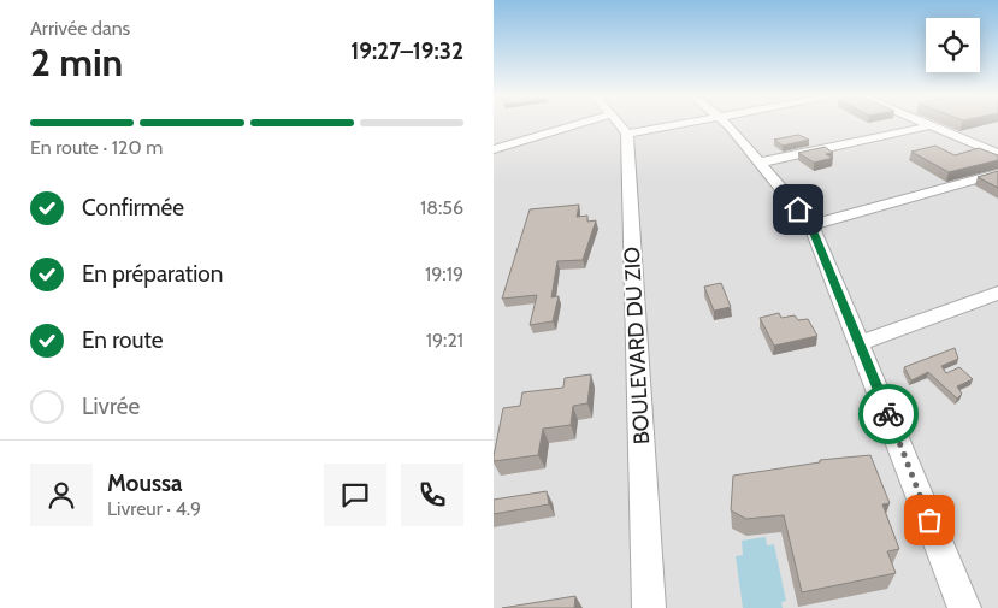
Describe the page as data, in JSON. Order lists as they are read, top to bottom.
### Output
{
  "streets": {
    "street": ["BOULEVARD DU ZIO"]
  },
  "page": {
    "heading": ["2 min", "Arrivée dans", "19:27–19:32"],
    "panel": ["Moussa", "Livreur · 4.9"],
    "bar": "En route · 120 m",
    "list": [
      ["Confirmée", "18:56"],
      ["En préparation", "19:19"],
      ["En route", "19:21"],
      "Livrée"
    ]
  }
}
